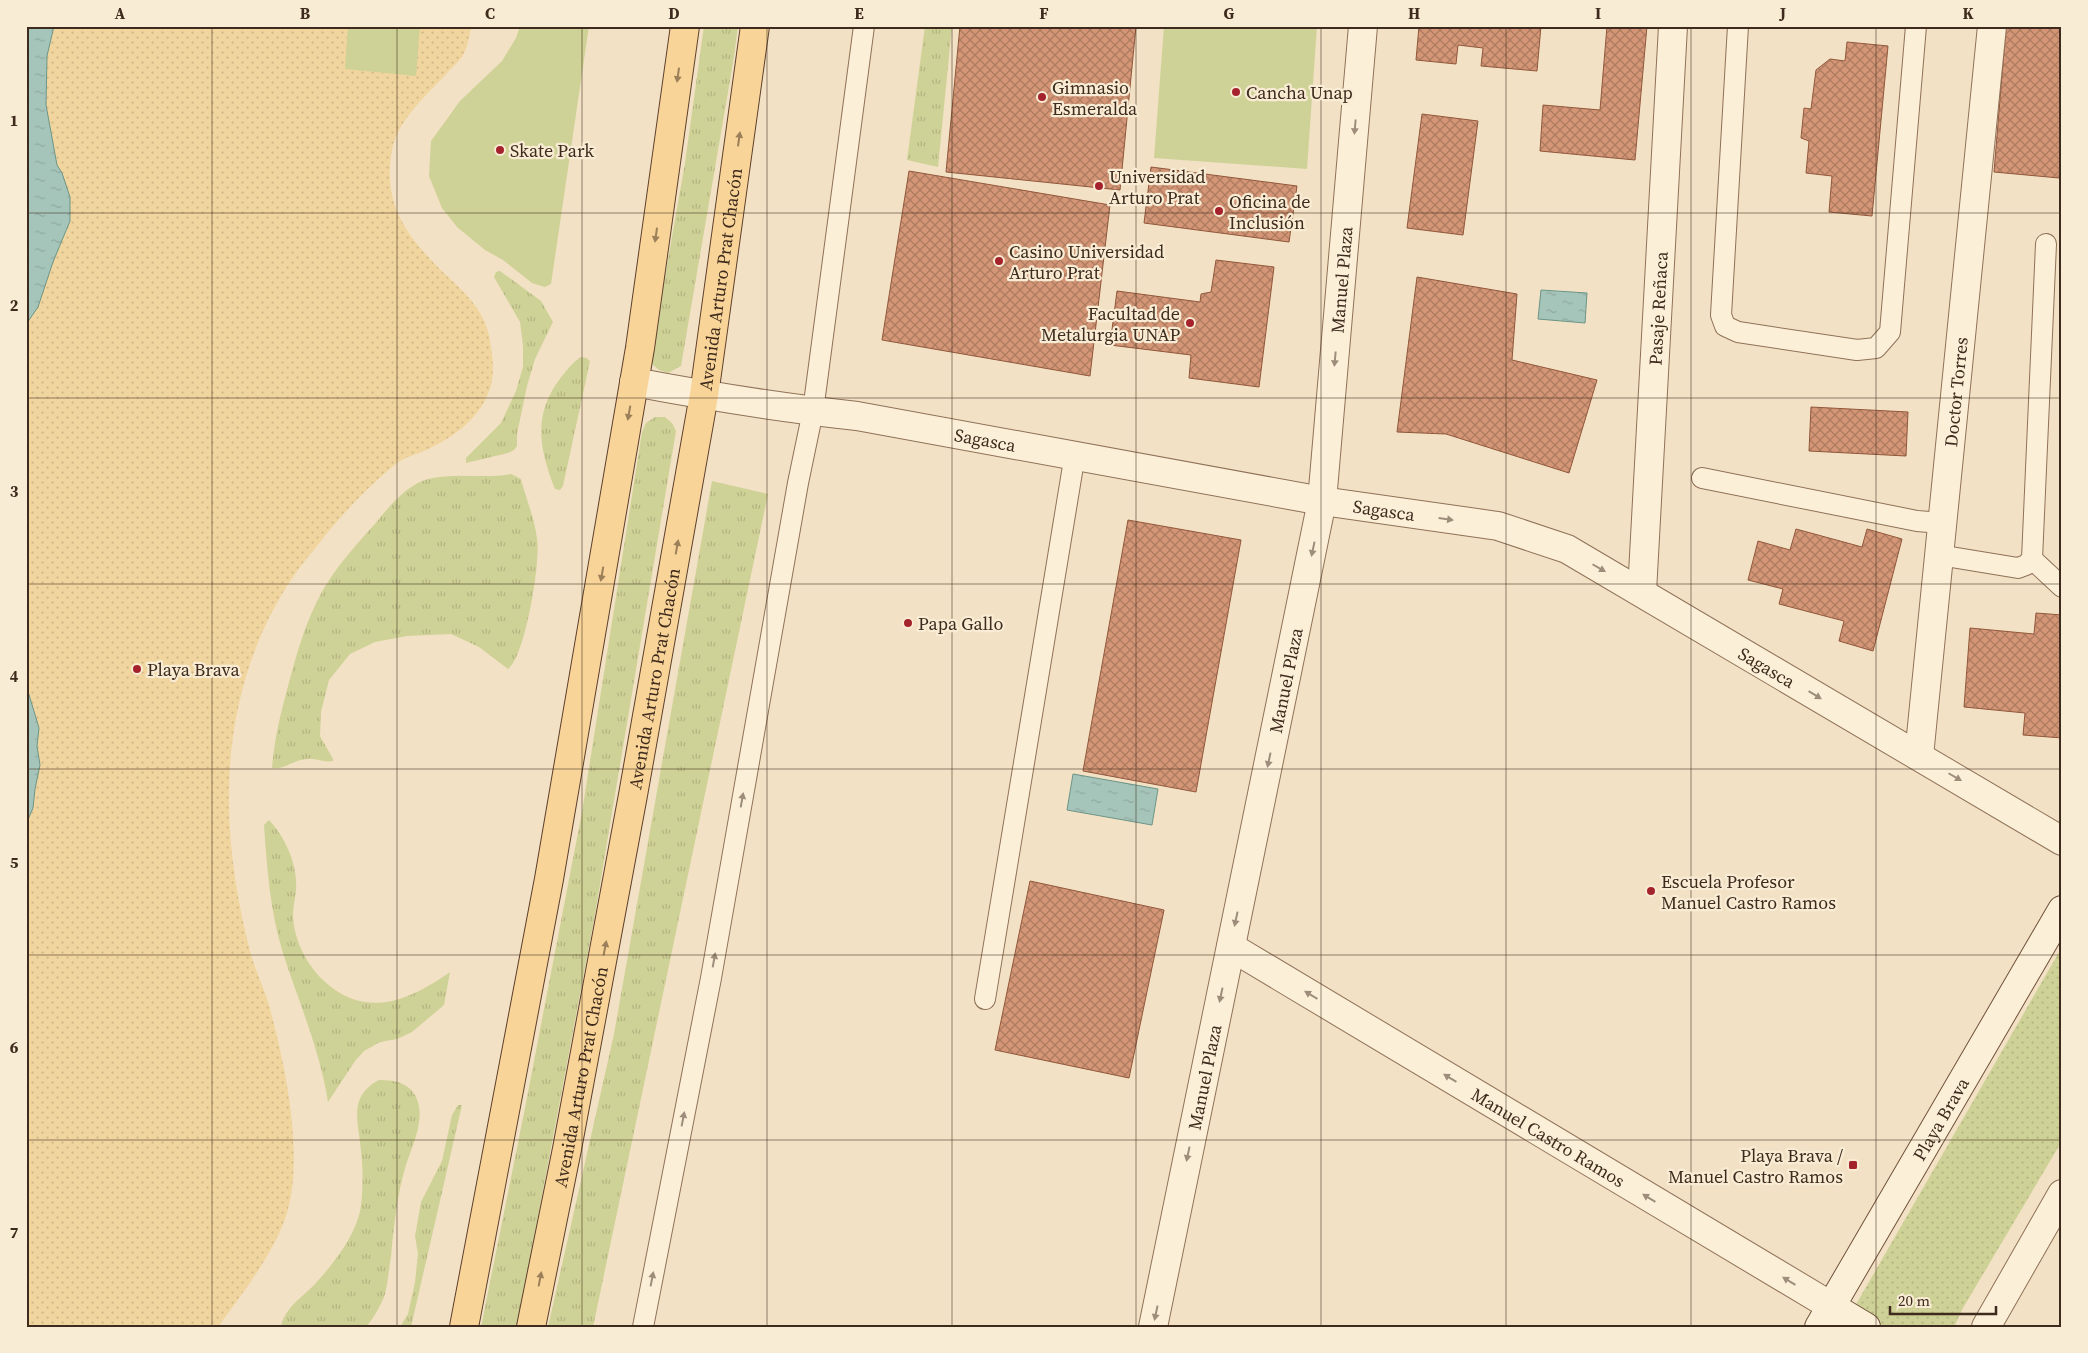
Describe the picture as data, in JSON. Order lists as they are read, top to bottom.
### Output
{
  "streets": {
    "main road": ["Avenida Arturo Prat Chacón"],
    "street": [
      "Manuel Plaza",
      "Pasaje Reñaca",
      "Doctor Torres",
      "Sagasca",
      "Playa Brava",
      "Manuel Castro Ramos"
    ]
  },
  "crossings": [
    ["Avenida Arturo Prat Chacón", "Sagasca"],
    ["Manuel Plaza", "Sagasca"],
    ["Manuel Plaza", "Manuel Castro Ramos"],
    ["Pasaje Reñaca", "Sagasca"],
    ["Doctor Torres", "Sagasca"],
    ["Playa Brava", "Manuel Castro Ramos"]
  ],
  "one_way": ["Manuel Plaza", "Sagasca", "Manuel Castro Ramos"],
  "places": {
    "other": [
      "Cancha Unap",
      "Gimnasio Esmeralda",
      "Skate Park",
      "Universidad Arturo Prat",
      "Oficina de Inclusión",
      "Casino Universidad Arturo Prat",
      "Facultad de Metalurgia UNAP",
      "Papa Gallo",
      "Playa Brava",
      "Escuela Profesor Manuel Castro Ramos"
    ],
    "transit": ["Playa Brava / Manuel Castro Ramos"]
  },
  "scale_bar": "20 m",
  "grid": {
    "columns": [
      "A",
      "B",
      "C",
      "D",
      "E",
      "F",
      "G",
      "H",
      "I",
      "J",
      "K"
    ],
    "rows": [
      "1",
      "2",
      "3",
      "4",
      "5",
      "6",
      "7"
    ]
  }
}
